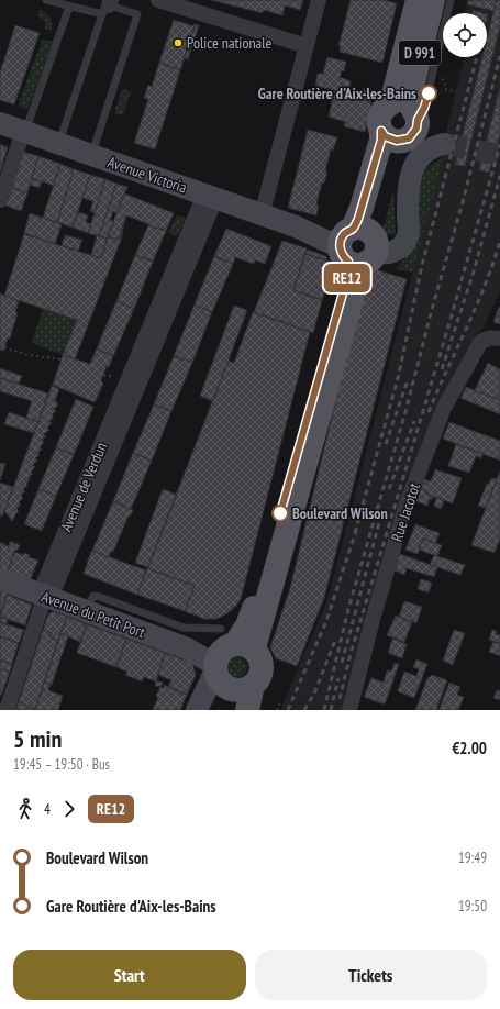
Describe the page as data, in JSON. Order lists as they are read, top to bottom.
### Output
{
  "streets": {
    "main road": ["D 991"],
    "street": [
      "Avenue Victoria",
      "Avenue de Verdun",
      "Rue Jacotot",
      "Avenue du Petit Port"
    ]
  },
  "crossings": [
    ["Avenue Victoria", "Avenue de Verdun"],
    ["Avenue de Verdun", "Avenue du Petit Port"]
  ],
  "places": ["Police nationale", "Gare Routière d'Aix-les-Bains", "Boulevard Wilson"],
  "lines": ["bus line RE12"],
  "page": {
    "on_map": "RE12",
    "heading": ["5 min", "19:45 – 19:50 · Bus", "€2.00"],
    "legs": ["4", "RE12"],
    "list": [
      {
        "name": "Boulevard Wilson",
        "value": "19:49"
      },
      {
        "name": "Gare Routière d'Aix-les-Bains",
        "value": "19:50"
      }
    ],
    "buttons": ["Start", "Tickets"]
  }
}
